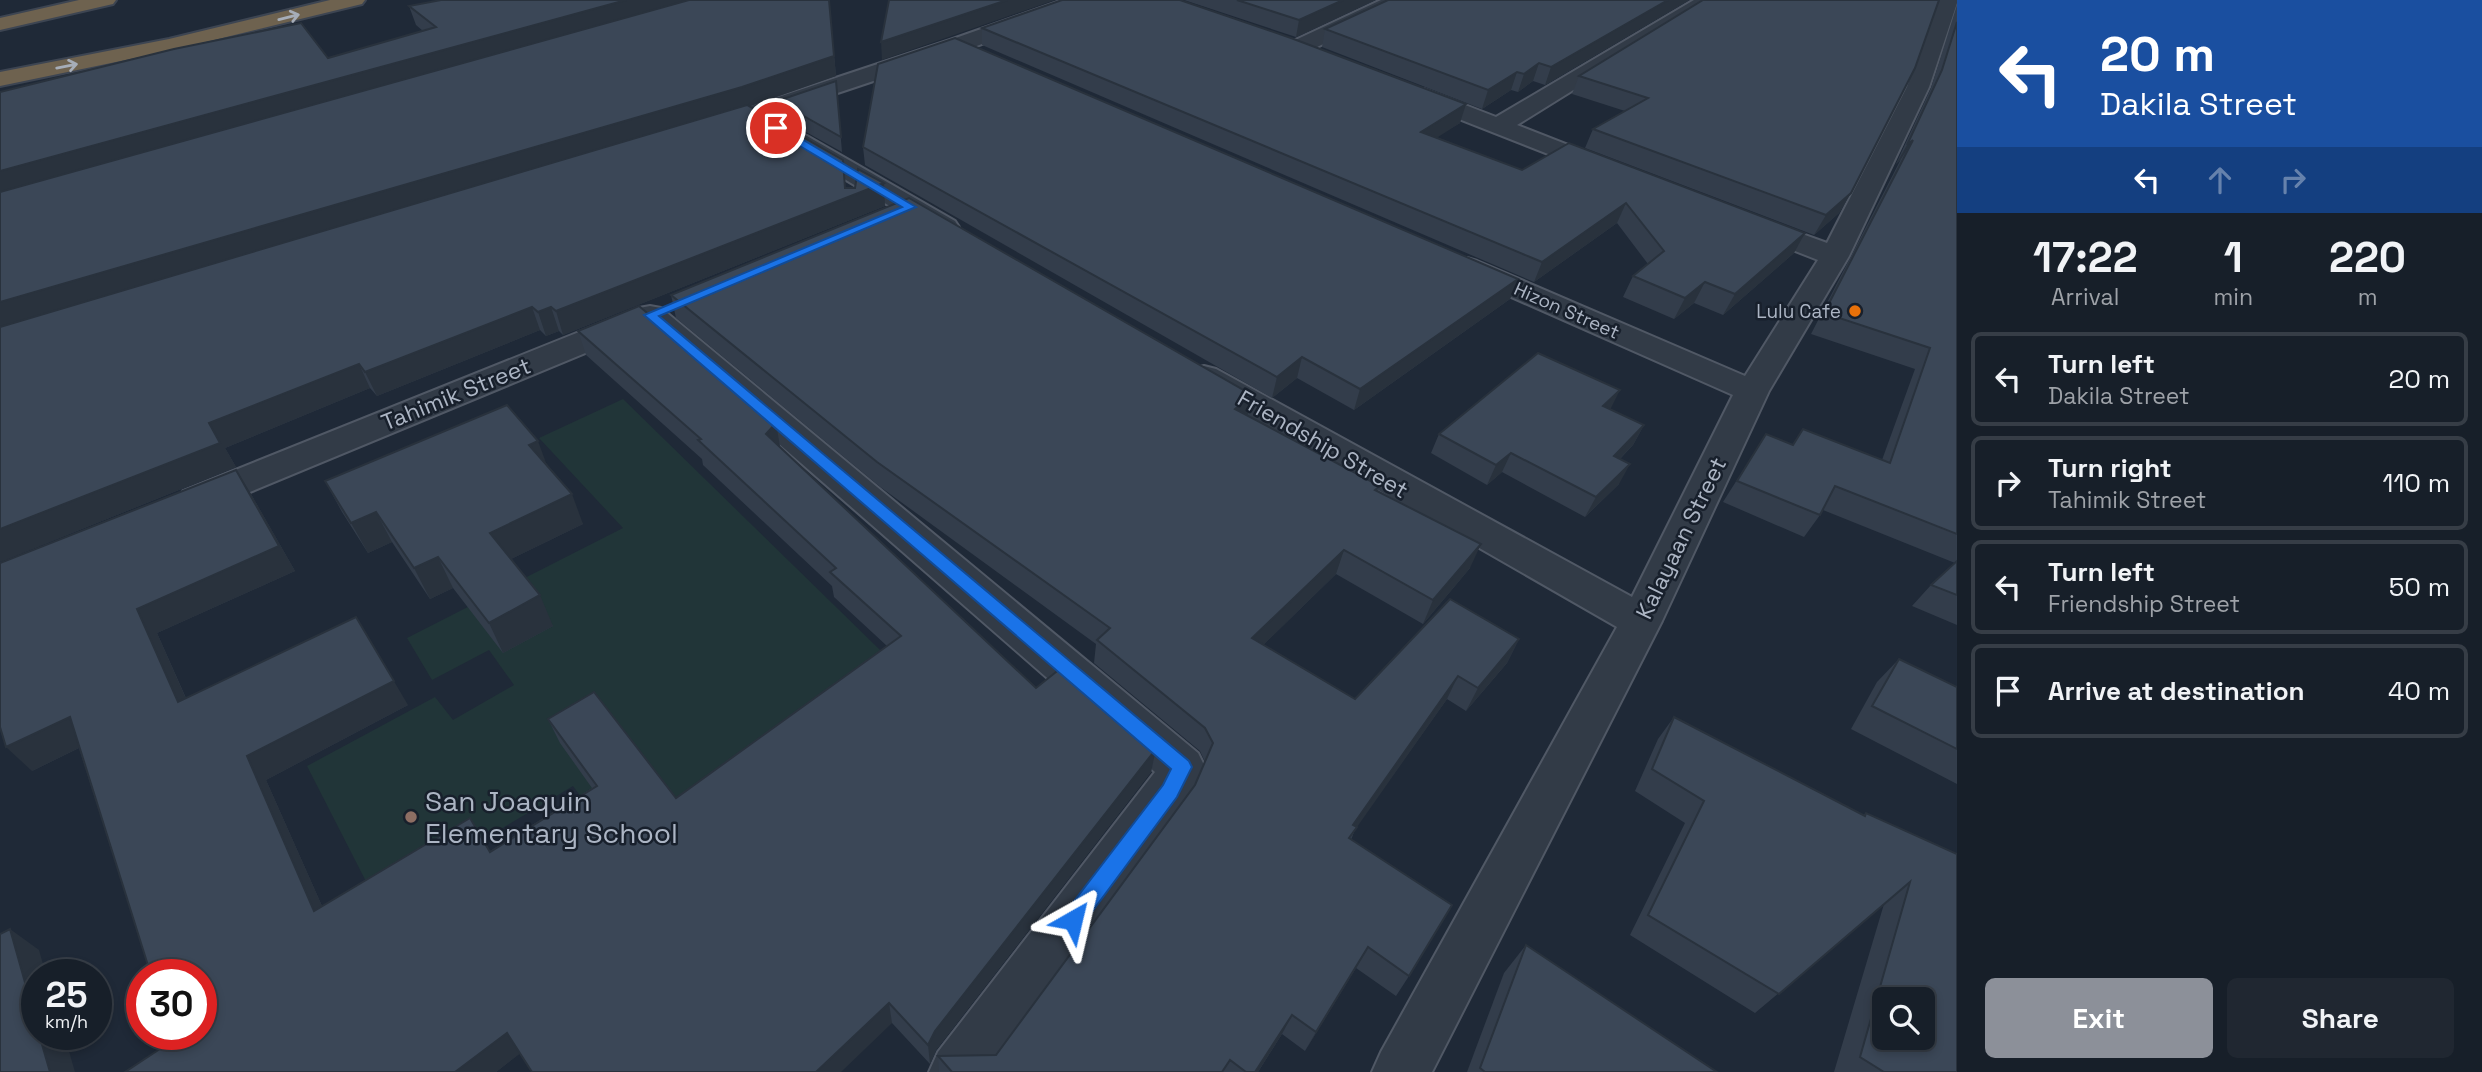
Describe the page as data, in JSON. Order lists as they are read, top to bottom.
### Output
{
  "streets": {
    "street": [
      "Hizon Street",
      "Tahimik Street",
      "Friendship Street",
      "Kalayaan Street"
    ]
  },
  "crossings": [
    ["Hizon Street", "Kalayaan Street"],
    ["Friendship Street", "Kalayaan Street"]
  ],
  "places": ["Lulu Cafe", "San Joaquin Elementary School"],
  "page": {
    "turn": ["20 m", "Dakila Street"],
    "eta": [
      "17:22",
      "Arrival",
      "1",
      "min",
      "220",
      "m"
    ],
    "list": [
      {
        "name": "Turn left",
        "note": "Dakila Street",
        "value": "20 m"
      },
      {
        "name": "Turn right",
        "note": "Tahimik Street",
        "value": "110 m"
      },
      {
        "name": "Turn left",
        "note": "Friendship Street",
        "value": "50 m"
      },
      {
        "name": "Arrive at destination",
        "value": "40 m"
      }
    ],
    "speed": "25 km/h",
    "limit": "30",
    "buttons": ["Exit", "Share"]
  }
}
